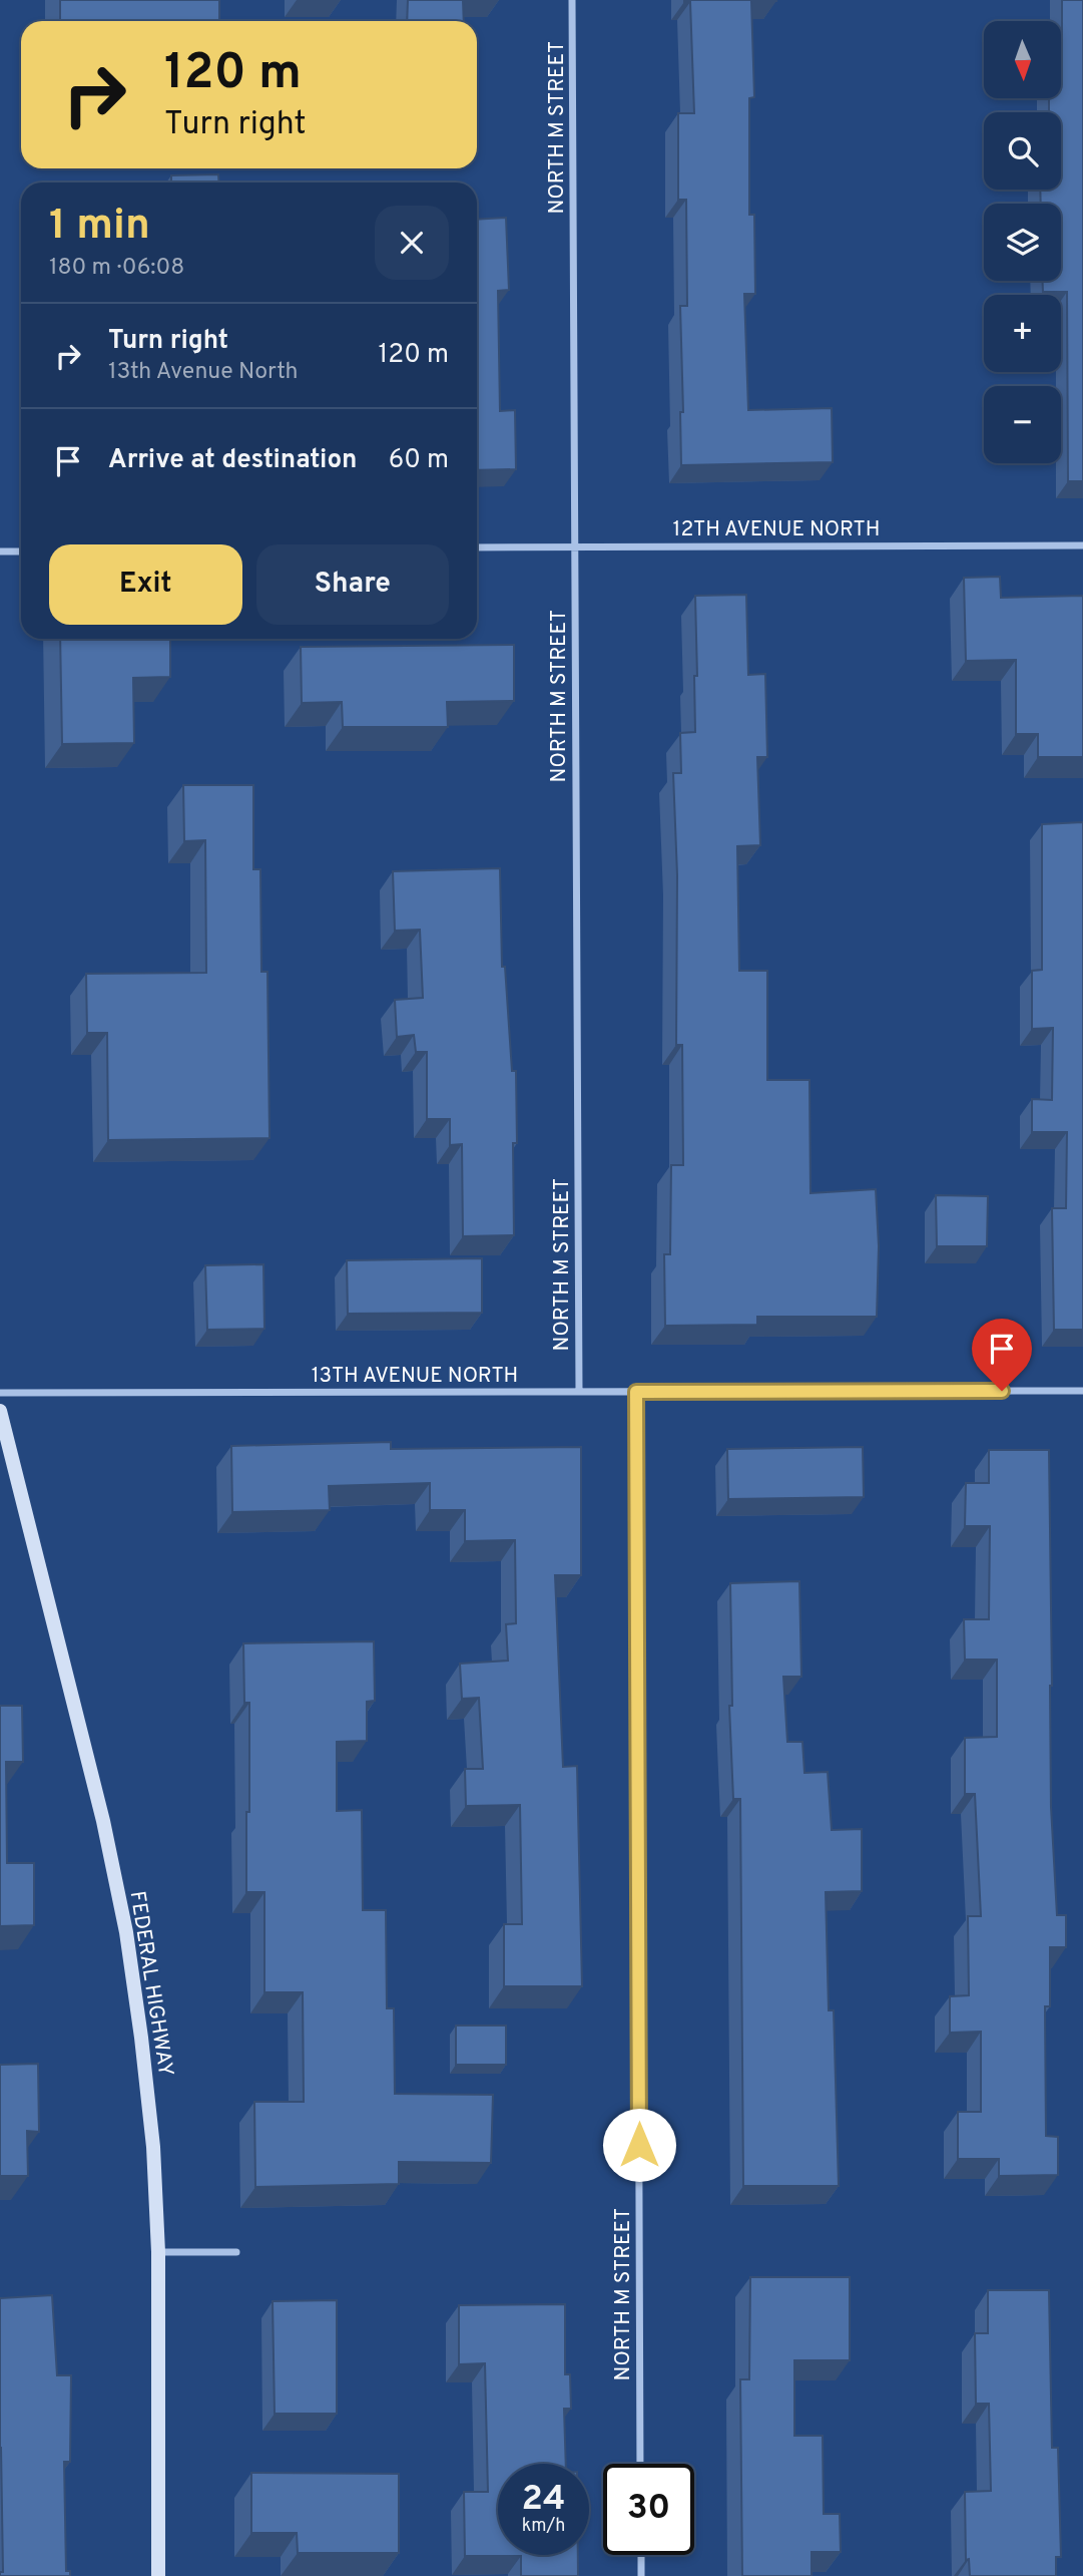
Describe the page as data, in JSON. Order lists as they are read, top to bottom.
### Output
{
  "streets": {
    "main road": ["FEDERAL HIGHWAY"],
    "street": ["NORTH M STREET", "12TH AVENUE NORTH", "13TH AVENUE NORTH"]
  },
  "crossings": [
    ["NORTH M STREET", "12TH AVENUE NORTH"],
    ["NORTH M STREET", "13TH AVENUE NORTH"]
  ],
  "north": "bottom",
  "page": {
    "map_buttons": ["+", "−"],
    "turn": ["120 m", "Turn right"],
    "heading": ["1 min", "180 m · 06:08"],
    "list": [
      {
        "name": "Turn right",
        "note": "13th Avenue North",
        "value": "120 m"
      },
      {
        "name": "Arrive at destination",
        "value": "60 m"
      }
    ],
    "buttons": ["Exit", "Share"],
    "speed": "24 km/h",
    "limit": "30"
  }
}
